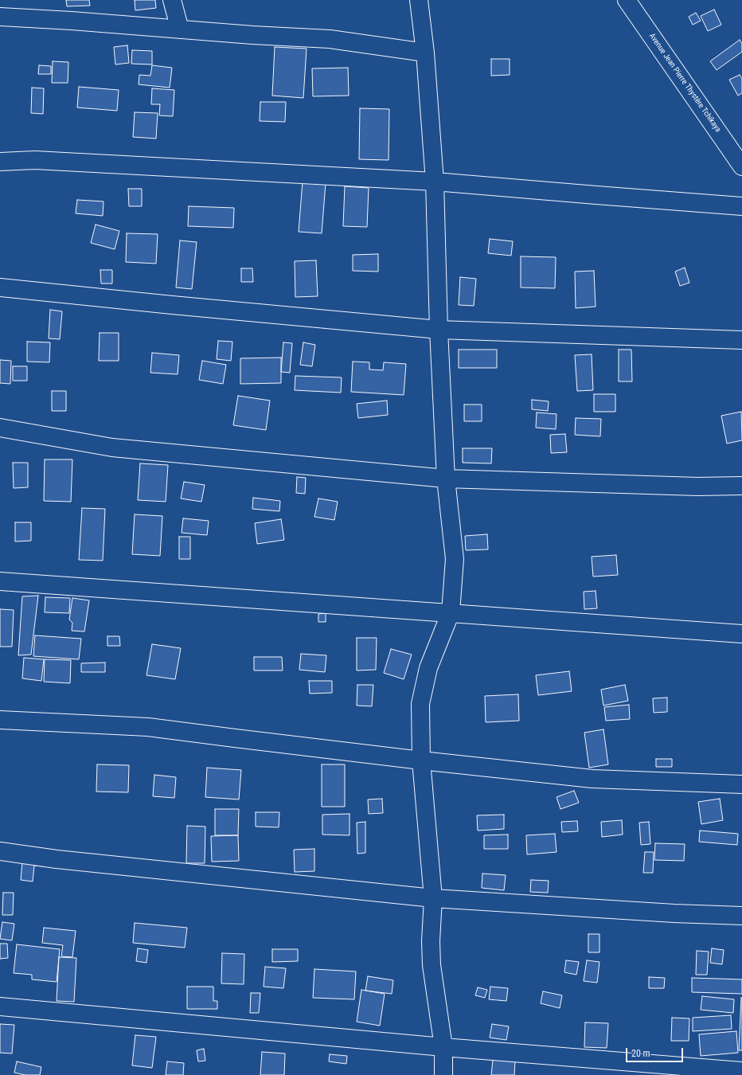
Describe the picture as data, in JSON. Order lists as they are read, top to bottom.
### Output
{
  "streets": {
    "street": ["Avenue Jean Pierre Thystère Tchikaya"]
  },
  "scale_bar": "20 m"
}
